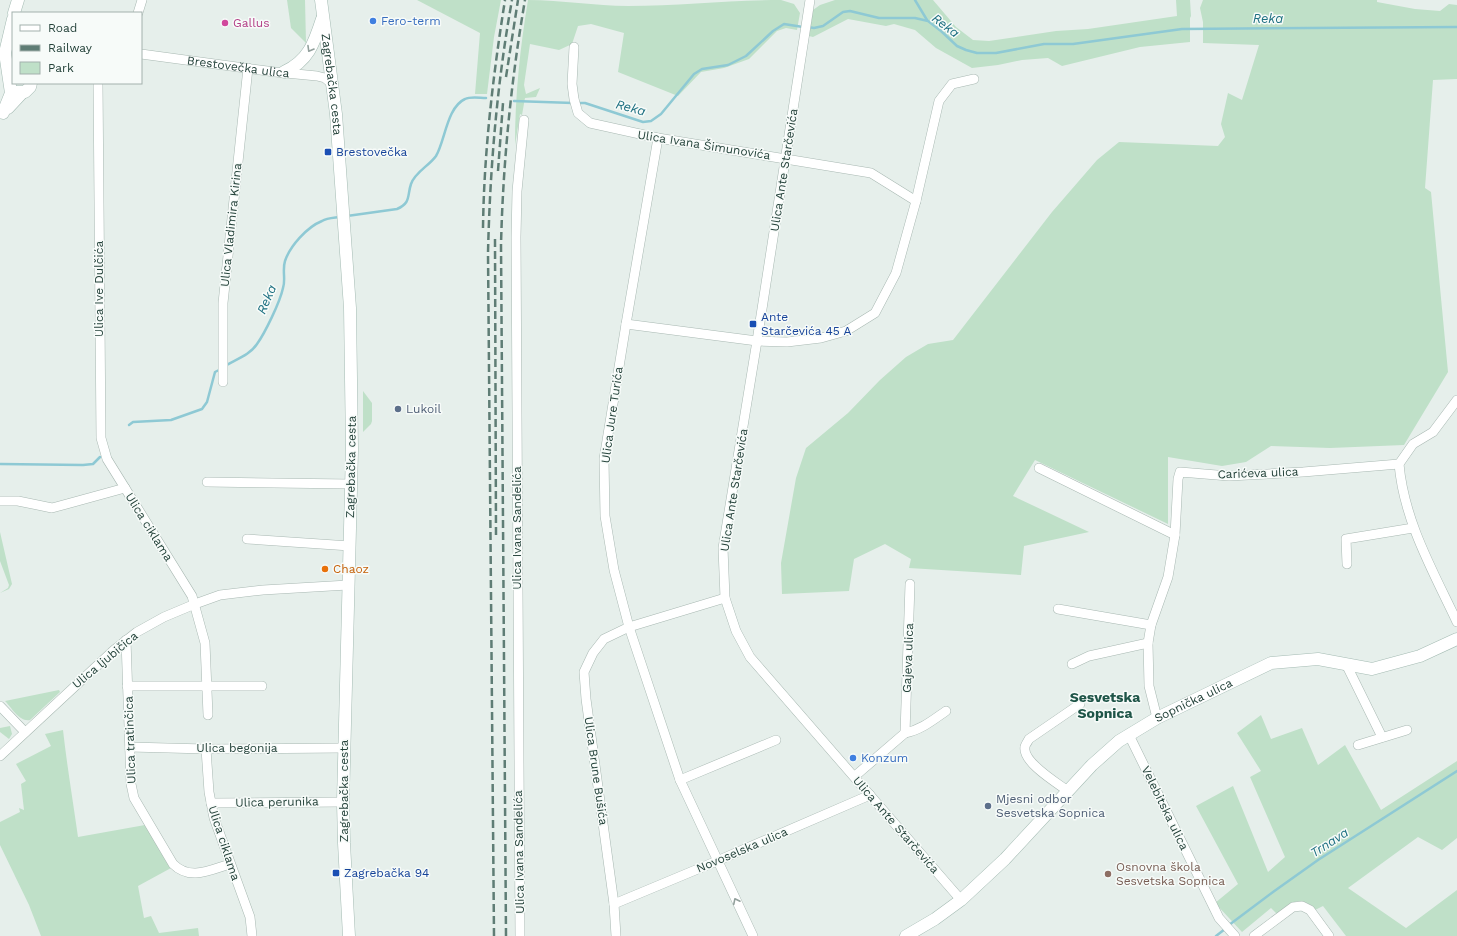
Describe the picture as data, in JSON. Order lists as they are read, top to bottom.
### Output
{
  "streets": {
    "main road": ["Zagrebačka cesta", "Sopnička ulica"],
    "street": [
      "Brestovečka ulica",
      "Ulica Ivana Šimunovića",
      "Ulica Ante Starčevića",
      "Ulica Vladimira Kirina",
      "Ulica Ive Dulčića",
      "Ulica Jure Turića",
      "Carićeva ulica",
      "Ulica ciklama",
      "Ulica Ivana Sandelića",
      "Gajeva ulica",
      "Ulica ljubičica",
      "Ulica tratinčica",
      "Ulica begonija",
      "Ulica Brune Bušića",
      "Ulica perunika",
      "Velebitska ulica",
      "Novoselska ulica"
    ]
  },
  "crossings": [
    ["Brestovečka ulica", "Zagrebačka cesta"],
    ["Brestovečka ulica", "Ulica Vladimira Kirina"],
    ["Zagrebačka cesta", "Ulica ljubičica"],
    ["Zagrebačka cesta", "Ulica begonija"],
    ["Zagrebačka cesta", "Ulica perunika"],
    ["Ulica Ivana Šimunovića", "Ulica Ante Starčevića"],
    ["Ulica Ivana Šimunovića", "Ulica Jure Turića"],
    ["Ulica Ante Starčevića", "Sopnička ulica"],
    ["Ulica Ante Starčevića", "Ulica Brune Bušića"],
    ["Ulica Ante Starčevića", "Novoselska ulica"],
    ["Ulica Ive Dulčića", "Ulica ciklama"],
    ["Ulica Jure Turića", "Ulica Brune Bušića"],
    ["Ulica Jure Turića", "Novoselska ulica"],
    ["Carićeva ulica", "Sopnička ulica"],
    ["Ulica ciklama", "Ulica ljubičica"],
    ["Ulica ciklama", "Ulica tratinčica"],
    ["Ulica ciklama", "Ulica begonija"],
    ["Ulica ciklama", "Ulica perunika"],
    ["Ulica ljubičica", "Ulica tratinčica"],
    ["Sopnička ulica", "Velebitska ulica"],
    ["Ulica tratinčica", "Ulica begonija"],
    ["Ulica Brune Bušića", "Novoselska ulica"]
  ],
  "districts": ["Sesvetska Sopnica"],
  "water": ["Reka", "Trnava"],
  "places": {
    "other": [
      "Fero-term",
      "Gallus",
      "Lukoil",
      "Chaoz",
      "Konzum",
      "Mjesni odbor Sesvetska Sopnica",
      "Osnovna škola Sesvetska Sopnica"
    ],
    "transit": ["Brestovečka", "Ante Starčevića 45 A", "Zagrebačka 94"]
  },
  "legend": ["Road", "Railway", "Park"]
}
